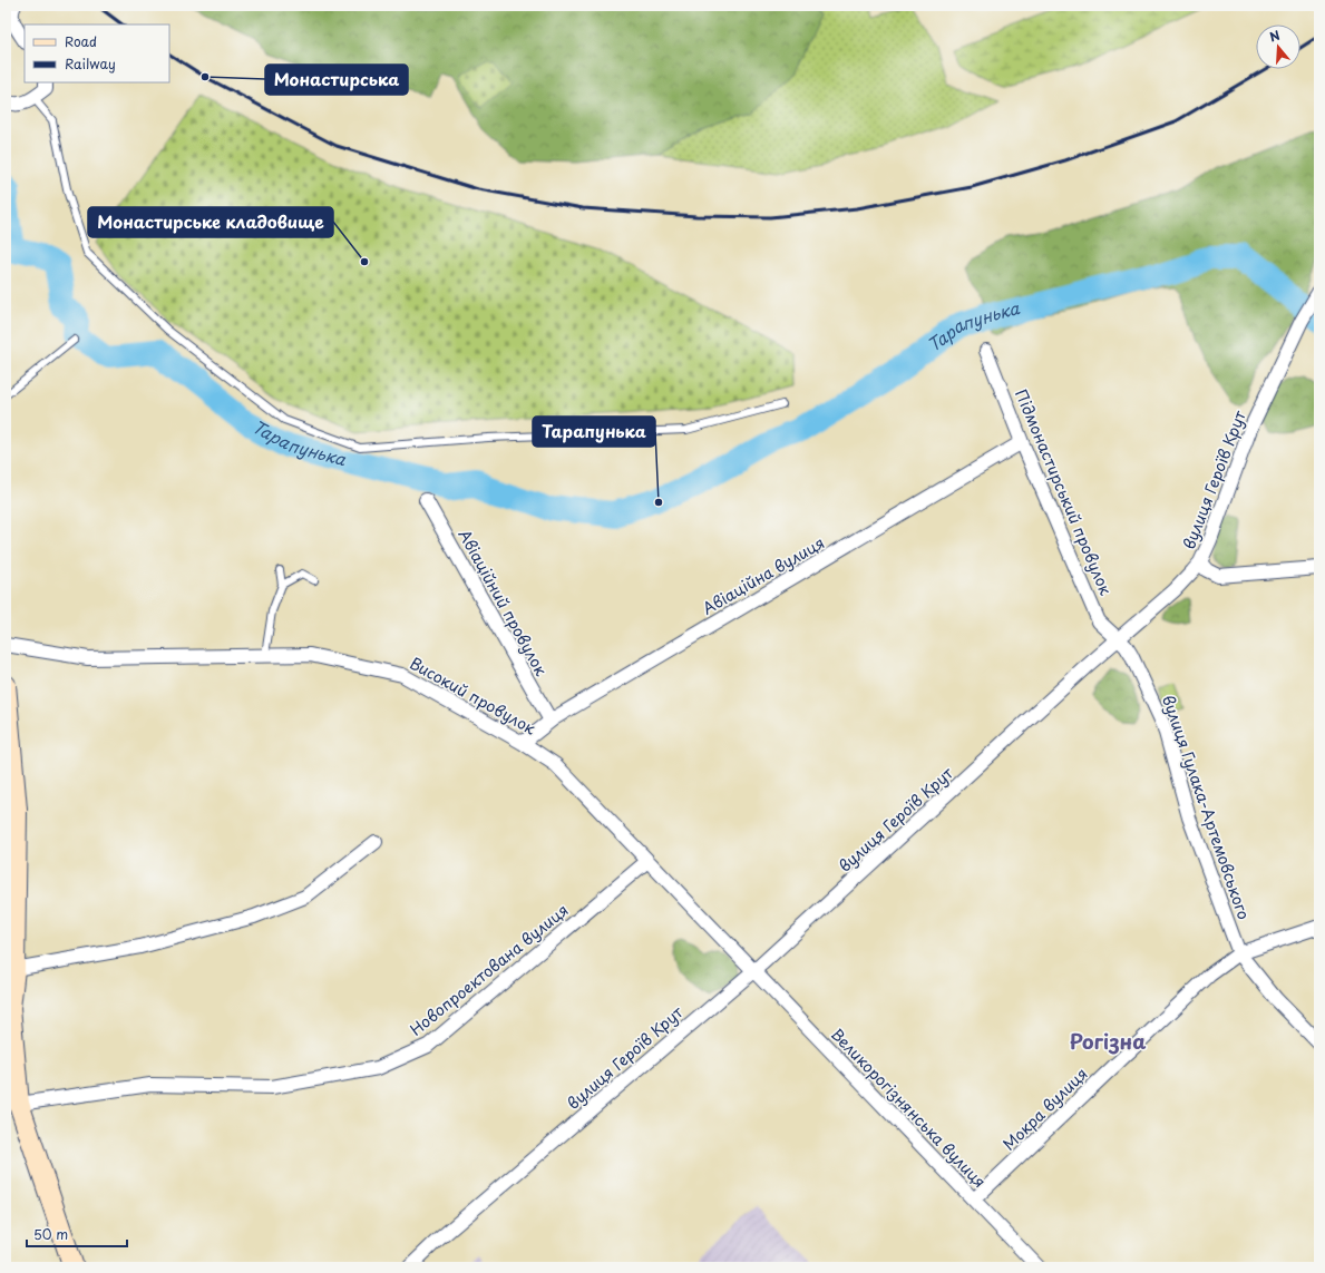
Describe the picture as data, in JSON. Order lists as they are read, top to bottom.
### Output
{
  "streets": {
    "street": [
      "вулиця Героїв Крут",
      "Підмонастирський провулок",
      "Авіаційна вулиця",
      "Авіаційний провулок",
      "Високий провулок",
      "вулиця Гулака-Артемовського",
      "Новопроектована вулиця",
      "Великорогізнянська вулиця",
      "Мокра вулиця"
    ]
  },
  "crossings": [
    ["вулиця Героїв Крут", "Підмонастирський провулок"],
    ["вулиця Героїв Крут", "Високий провулок"],
    ["вулиця Героїв Крут", "вулиця Гулака-Артемовського"],
    ["вулиця Героїв Крут", "Великорогізнянська вулиця"],
    ["Підмонастирський провулок", "Авіаційна вулиця"],
    ["Підмонастирський провулок", "вулиця Гулака-Артемовського"],
    ["Авіаційна вулиця", "Авіаційний провулок"],
    ["Авіаційна вулиця", "Високий провулок"],
    ["Високий провулок", "Новопроектована вулиця"],
    ["Високий провулок", "Великорогізнянська вулиця"],
    ["вулиця Гулака-Артемовського", "Мокра вулиця"],
    ["Великорогізнянська вулиця", "Мокра вулиця"]
  ],
  "districts": ["Рогізна"],
  "water": ["Тарапунька"],
  "places": ["Монастирська", "Монастирське кладовище", "Тарапунька"],
  "legend": ["Road", "Railway"],
  "scale_bar": "50 m",
  "north": "top"
}
